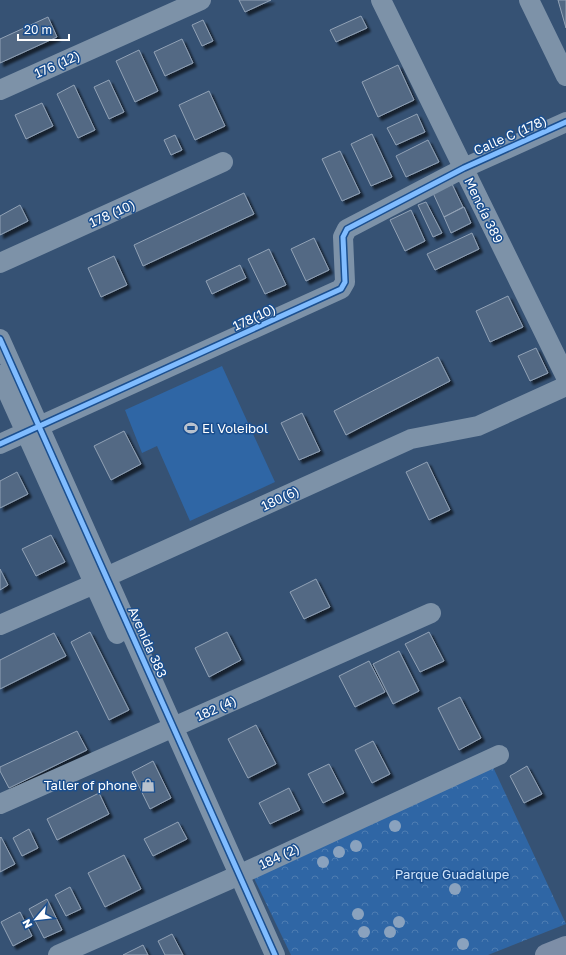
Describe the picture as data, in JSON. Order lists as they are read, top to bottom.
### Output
{
  "streets": {
    "street": [
      "176 (12)",
      "Calle C (178)",
      "Mencía 389",
      "178 (10)",
      "178(10)",
      "180(6)",
      "Avenida 383",
      "182 (4)",
      "184 (2)"
    ]
  },
  "crossings": [
    ["Calle C (178)", "Mencía 389"],
    ["Calle C (178)", "178(10)"],
    ["Mencía 389", "178(10)"],
    ["178(10)", "Avenida 383"],
    ["180(6)", "Avenida 383"],
    ["Avenida 383", "182 (4)"],
    ["Avenida 383", "184 (2)"]
  ],
  "parks": ["Parque Guadalupe"],
  "places": {
    "sports": ["El Voleibol"],
    "shop": ["Taller of phone"]
  },
  "scale_bar": "20 m",
  "north": "bottom left"
}
